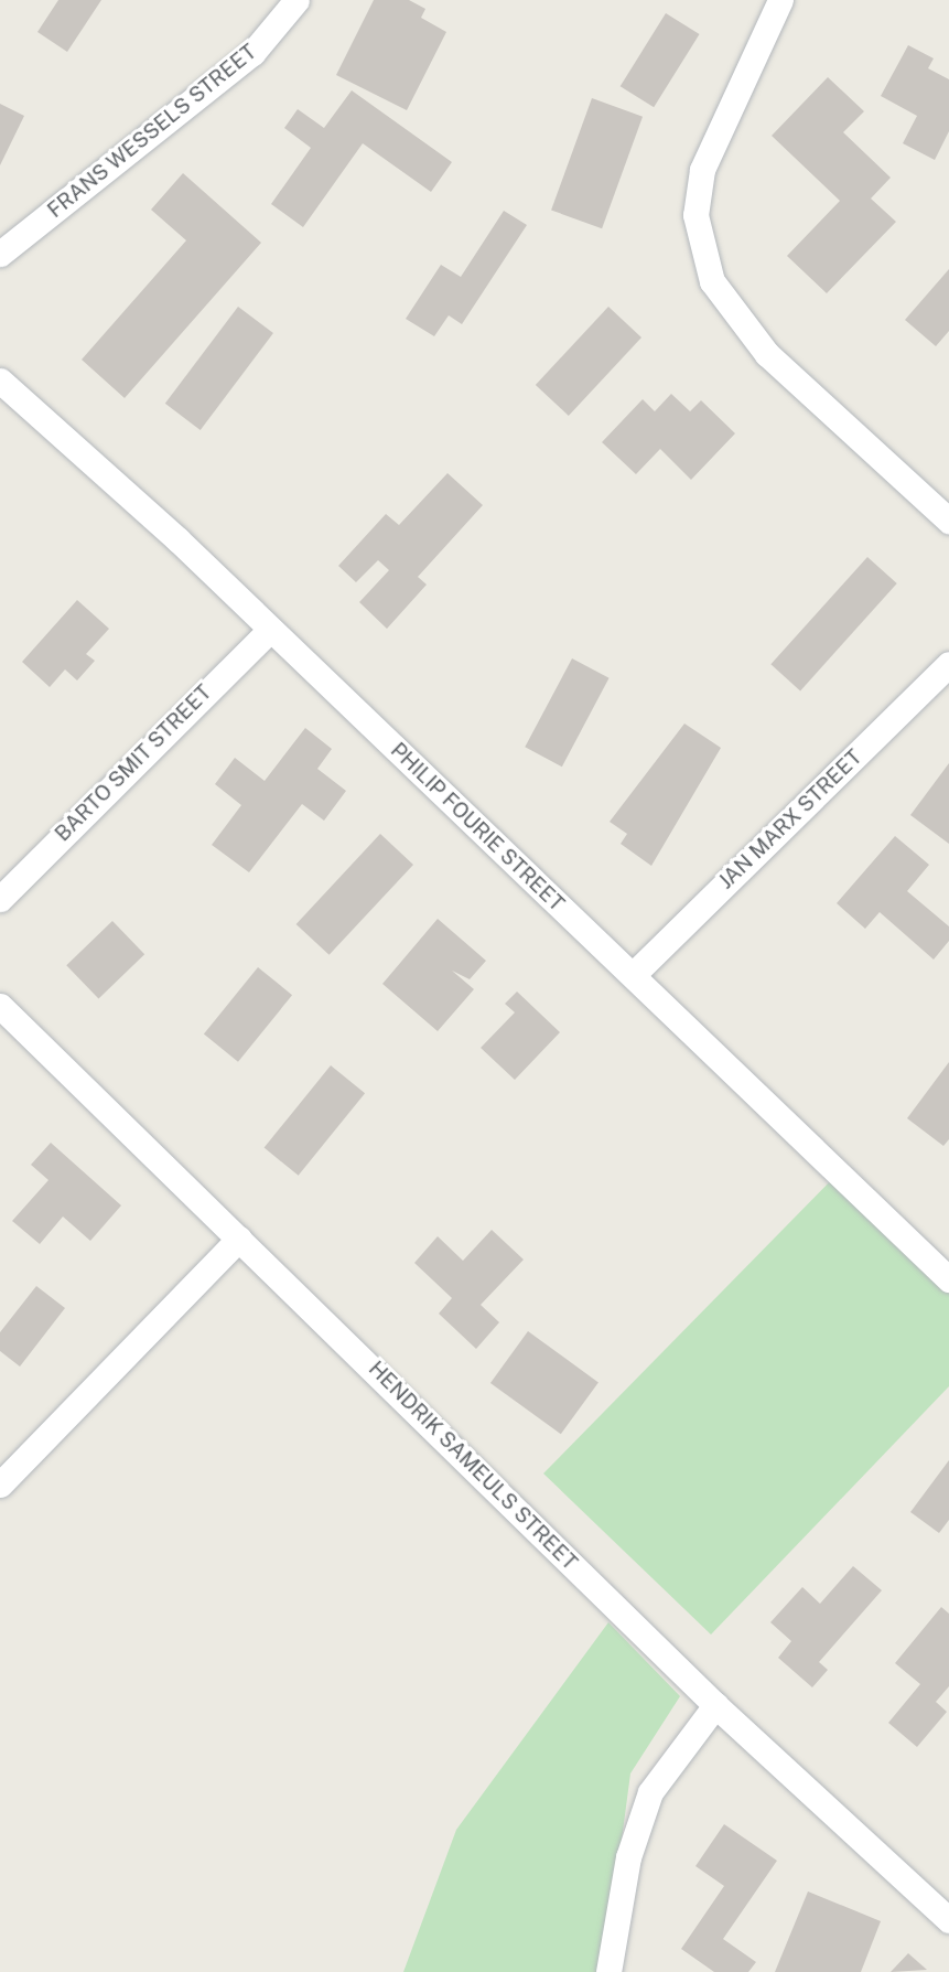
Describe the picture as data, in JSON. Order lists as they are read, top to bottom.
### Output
{
  "streets": {
    "street": [
      "FRANS WESSELS STREET",
      "BARTO SMIT STREET",
      "JAN MARX STREET",
      "PHILIP FOURIE STREET",
      "HENDRIK SAMEULS STREET"
    ]
  },
  "crossings": [
    ["BARTO SMIT STREET", "PHILIP FOURIE STREET"],
    ["JAN MARX STREET", "PHILIP FOURIE STREET"]
  ]
}
